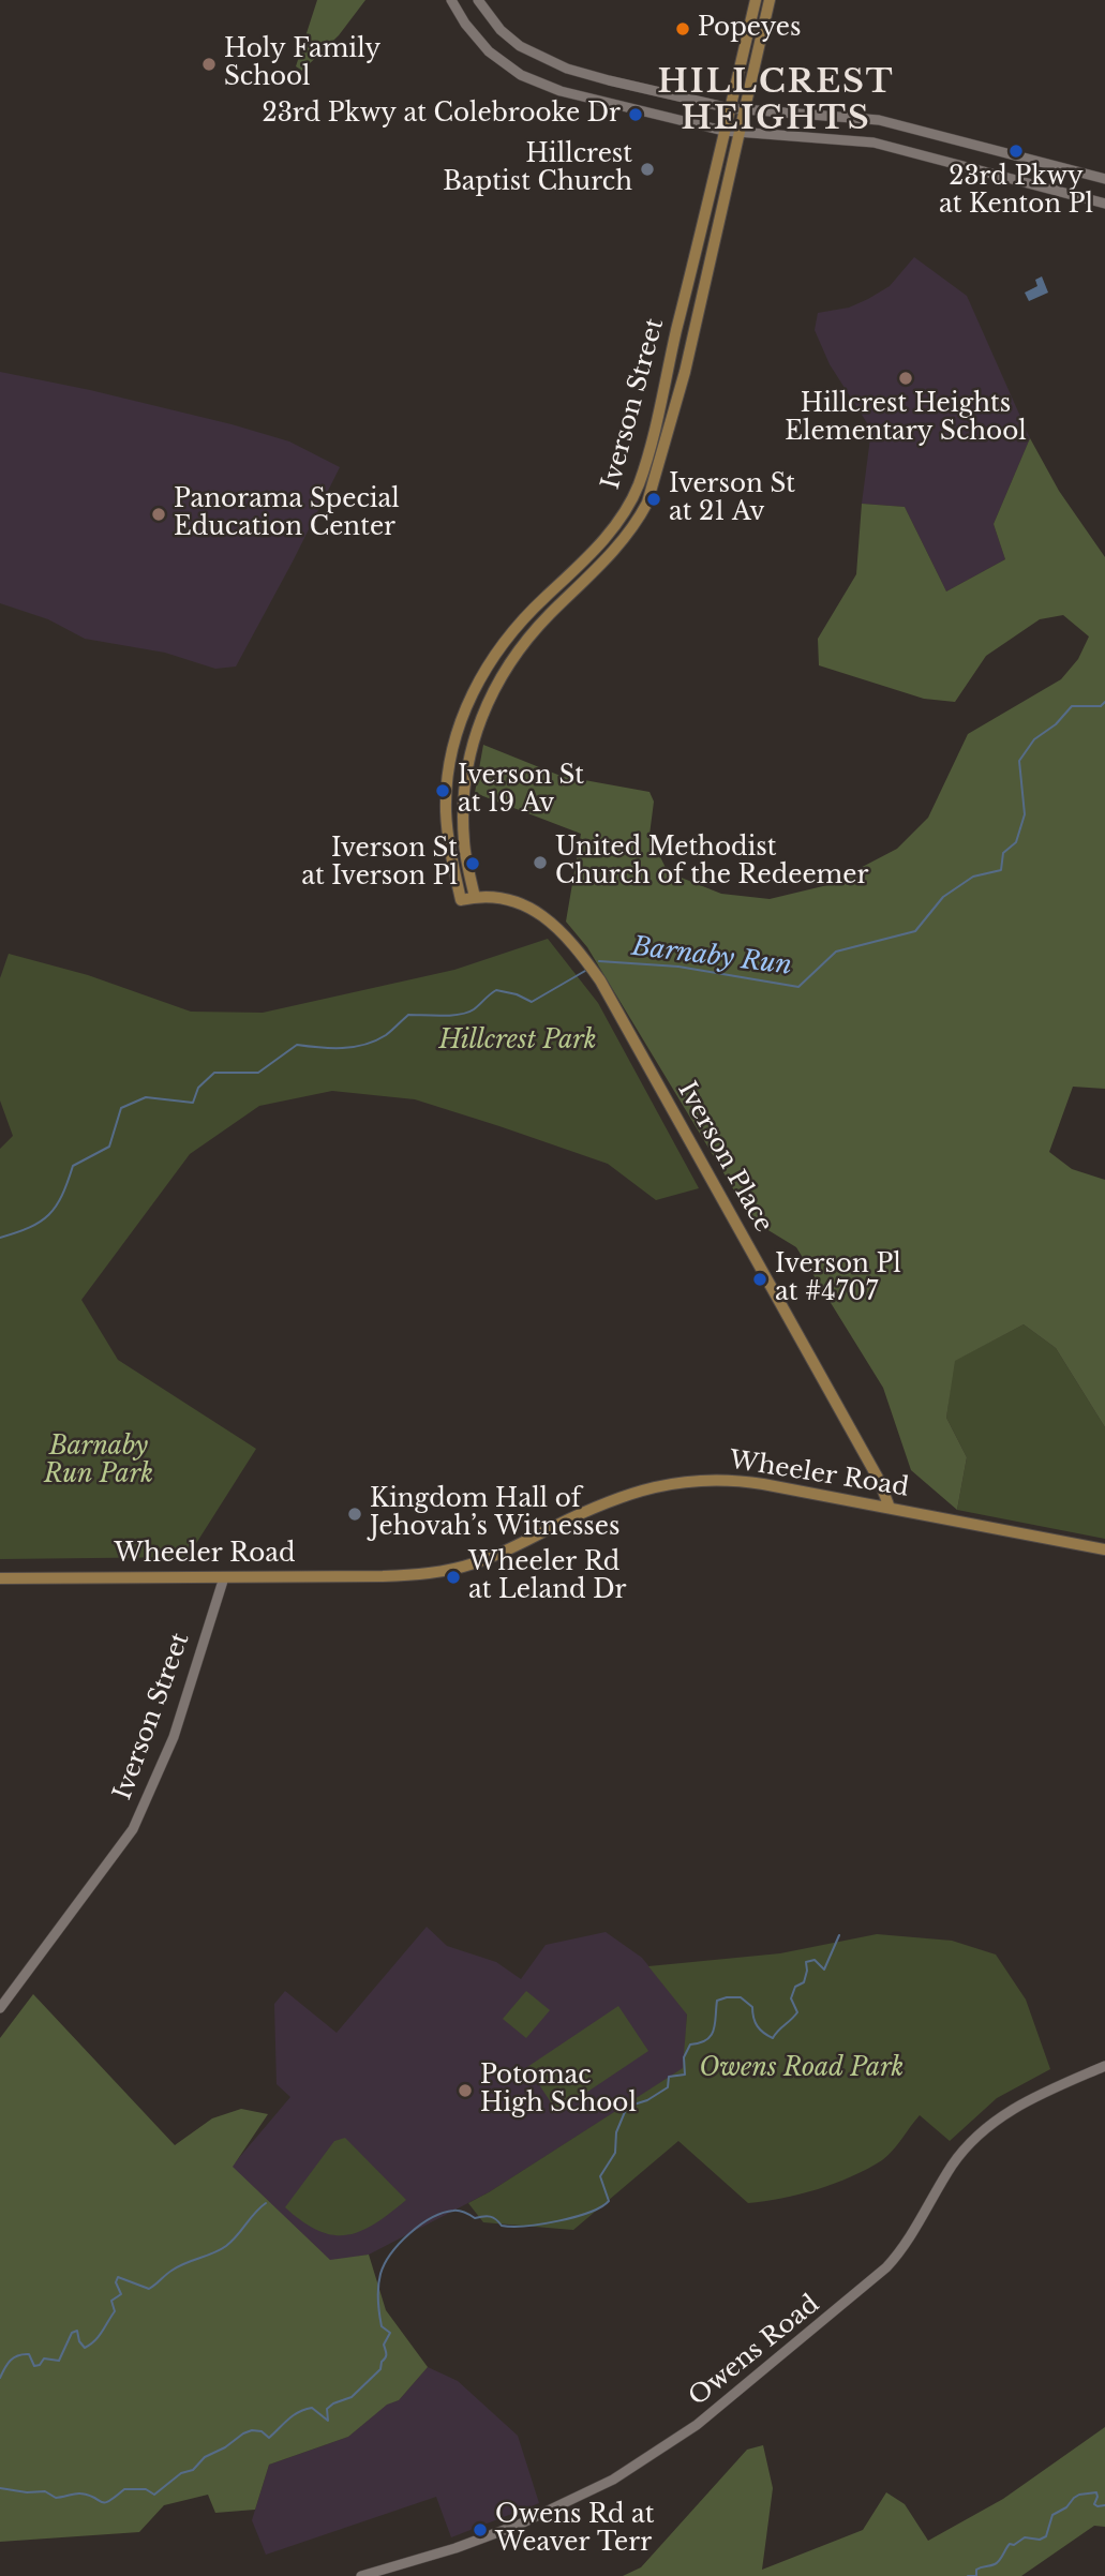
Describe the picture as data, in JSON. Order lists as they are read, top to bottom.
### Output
{
  "streets": {
    "main road": ["Iverson Street", "Iverson Place", "Wheeler Road"],
    "street": ["Owens Road"]
  },
  "crossings": [
    ["Iverson Street", "Iverson Place"],
    ["Iverson Street", "Wheeler Road"],
    ["Iverson Place", "Wheeler Road"]
  ],
  "districts": ["HILLCREST HEIGHTS"],
  "water": ["Barnaby Run"],
  "parks": ["Hillcrest Park", "Barnaby Run Park", "Owens Road Park"],
  "places": [
    "Popeyes",
    "Holy Family School",
    "23rd Pkwy at Colebrooke Dr",
    "23rd Pkwy at Kenton Pl",
    "Hillcrest Baptist Church",
    "Hillcrest Heights Elementary School",
    "Iverson St at 21 Av",
    "Panorama Special Education Center",
    "Iverson St at 19 Av",
    "United Methodist Church of the Redeemer",
    "Iverson St at Iverson Pl",
    "Iverson Pl at #4707",
    "Kingdom Hall of Jehovah’s Witnesses",
    "Wheeler Rd at Leland Dr",
    "Potomac High School",
    "Owens Rd at Weaver Terr"
  ]
}
